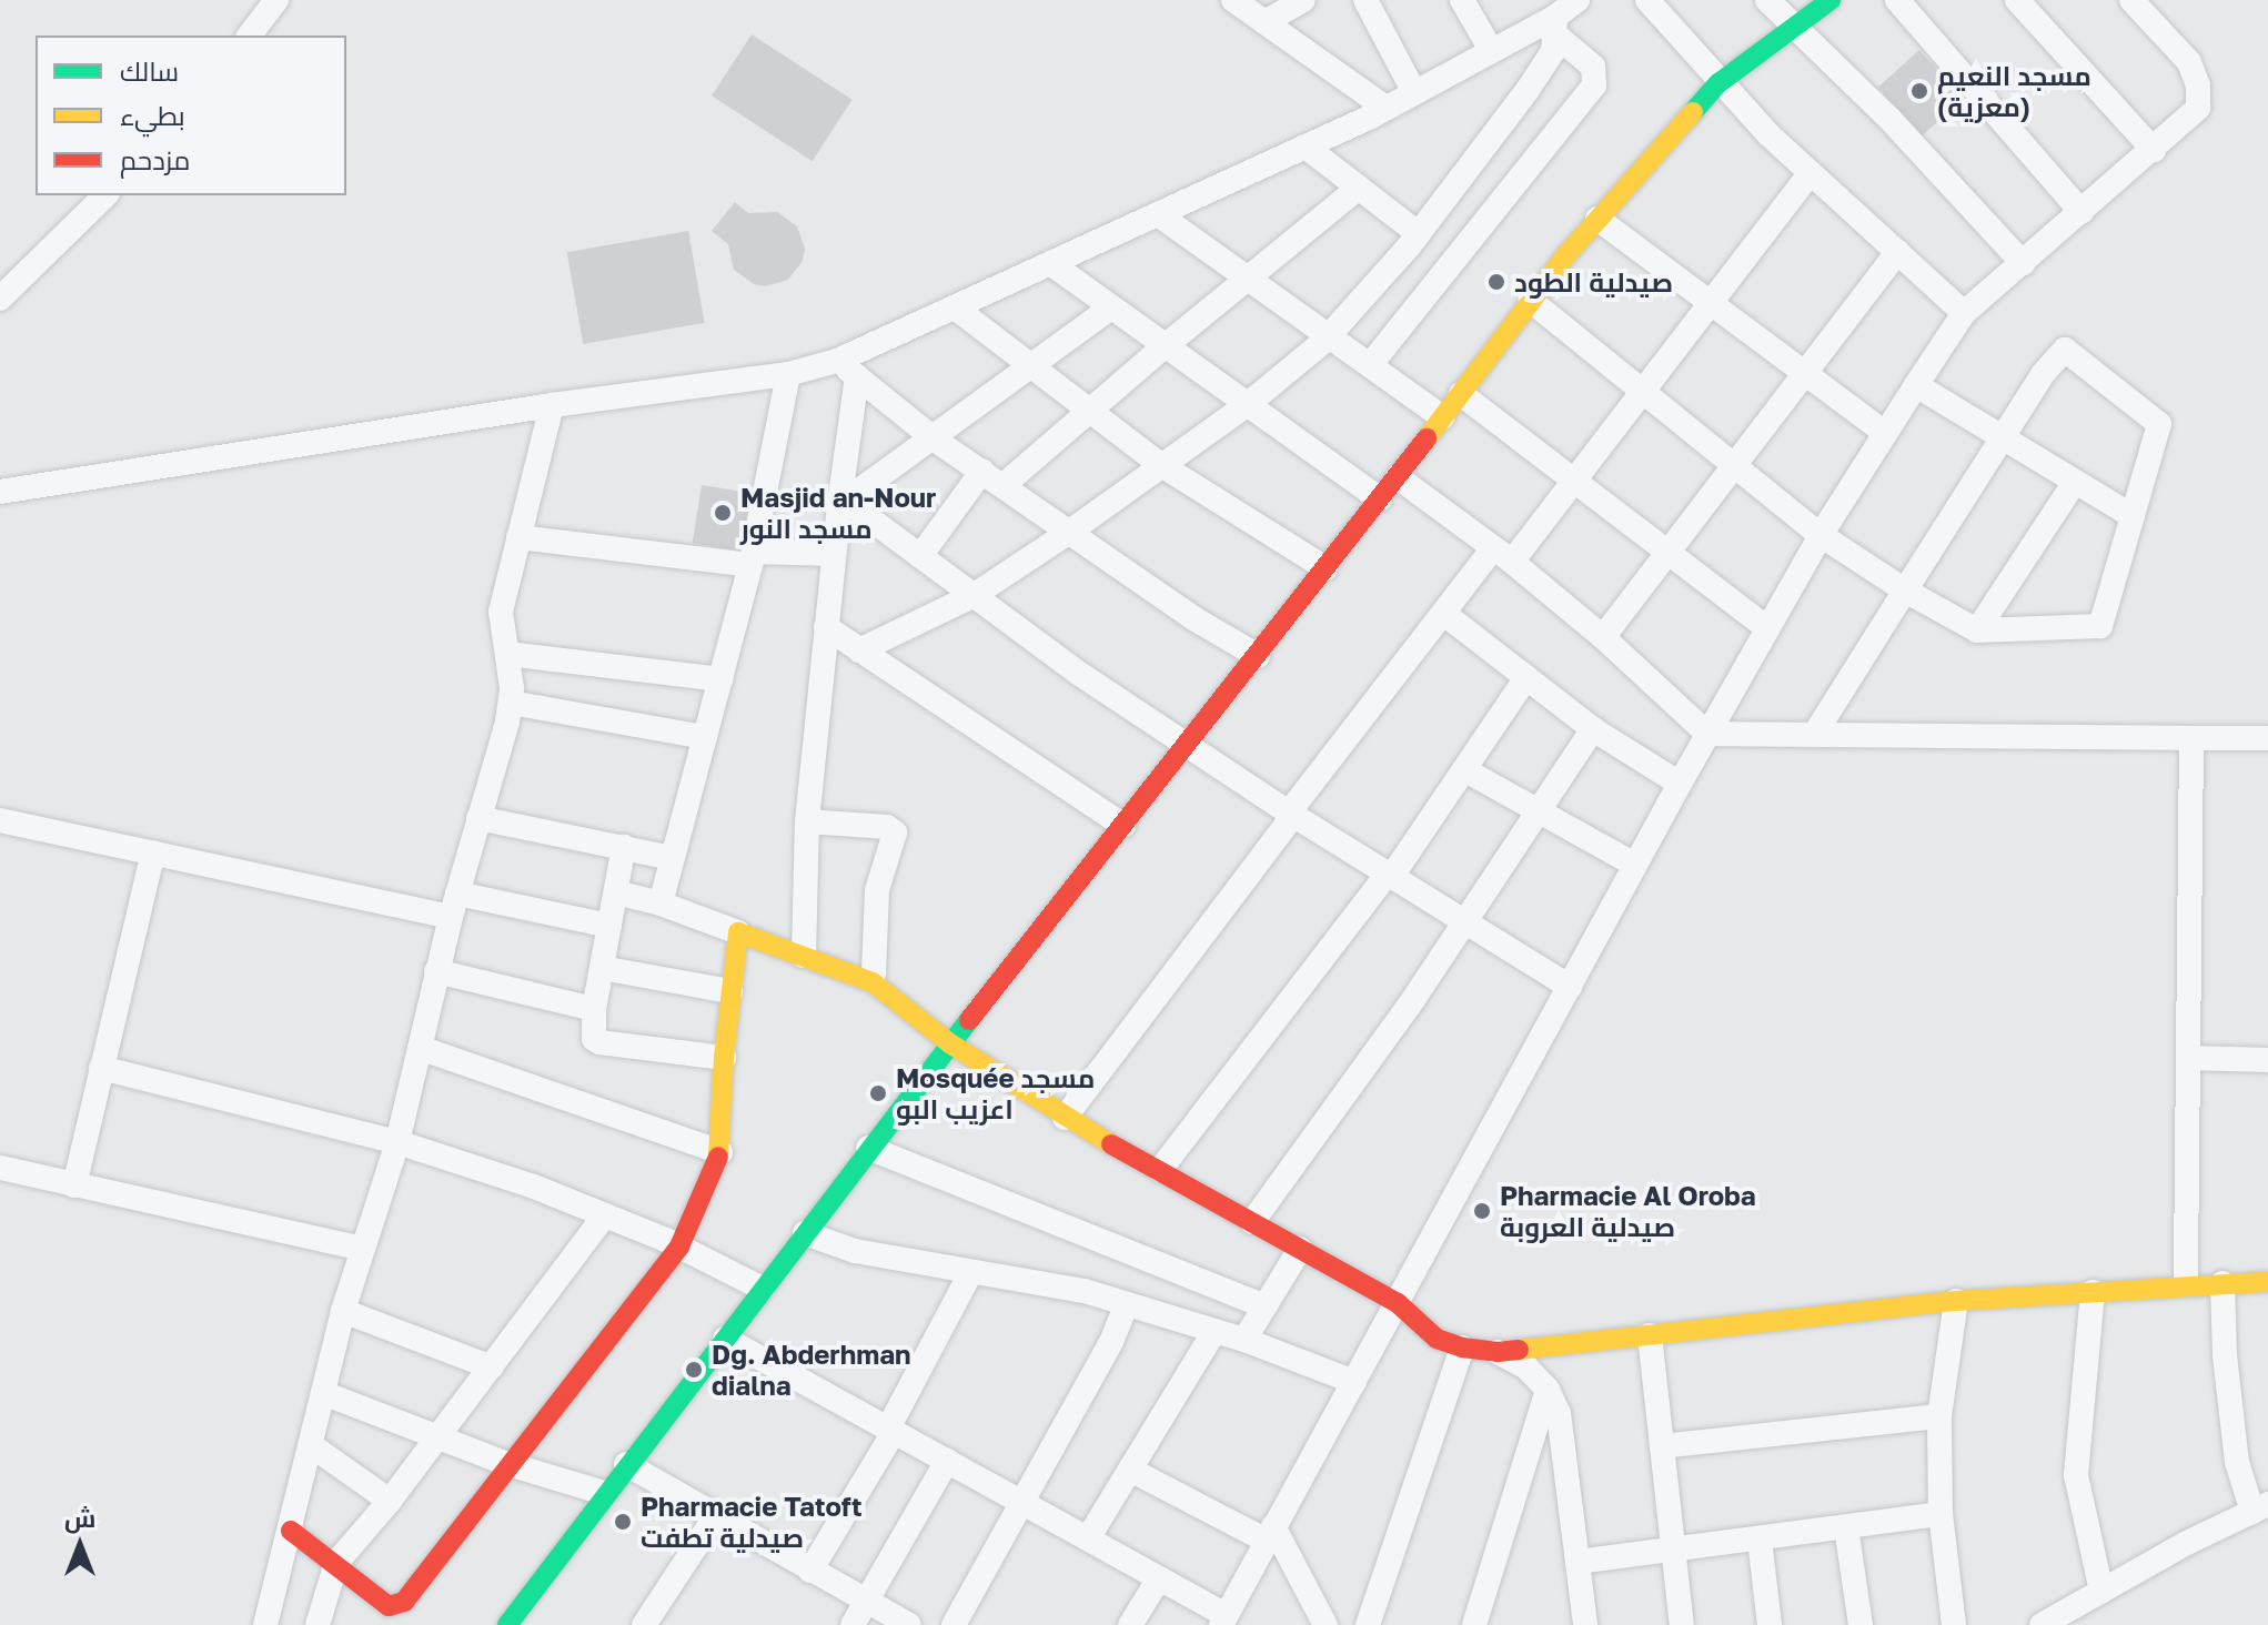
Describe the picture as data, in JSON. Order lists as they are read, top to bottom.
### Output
{
  "places": [
    "مسجد النعيم (معزية)",
    "صيدلية الطود",
    "Masjid an-Nour مسجد النور",
    "Mosquée مسجد اعزيب البو",
    "Pharmacie Al Oroba صيدلية العروبة",
    "Dg. Abderhman dialna",
    "Pharmacie Tatoft صيدلية تطفت"
  ],
  "legend": ["سالك", "بطيء", "مزدحم"],
  "north": "top"
}
